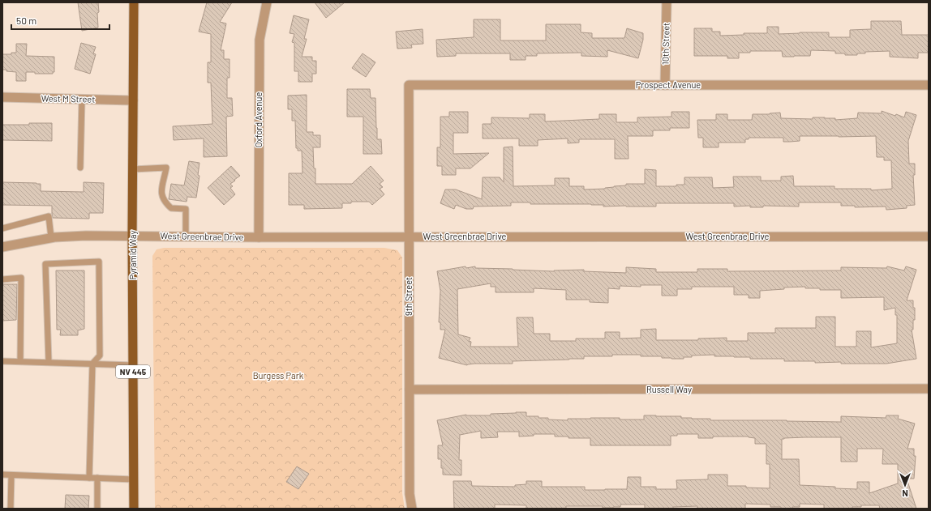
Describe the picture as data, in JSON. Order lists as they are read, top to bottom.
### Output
{
  "streets": {
    "main road": ["Pyramid Way", "NV 445"],
    "street": [
      "10th Street",
      "Prospect Avenue",
      "West M Street",
      "Oxford Avenue",
      "West Greenbrae Drive",
      "9th Street",
      "Russell Way"
    ]
  },
  "crossings": [
    ["10th Street", "Prospect Avenue"],
    ["Prospect Avenue", "9th Street"],
    ["West M Street", "Pyramid Way"],
    ["Oxford Avenue", "West Greenbrae Drive"],
    ["West Greenbrae Drive", "Pyramid Way"],
    ["West Greenbrae Drive", "9th Street"],
    ["9th Street", "Russell Way"]
  ],
  "parks": ["Burgess Park"],
  "scale_bar": "50 m",
  "north": "bottom"
}
